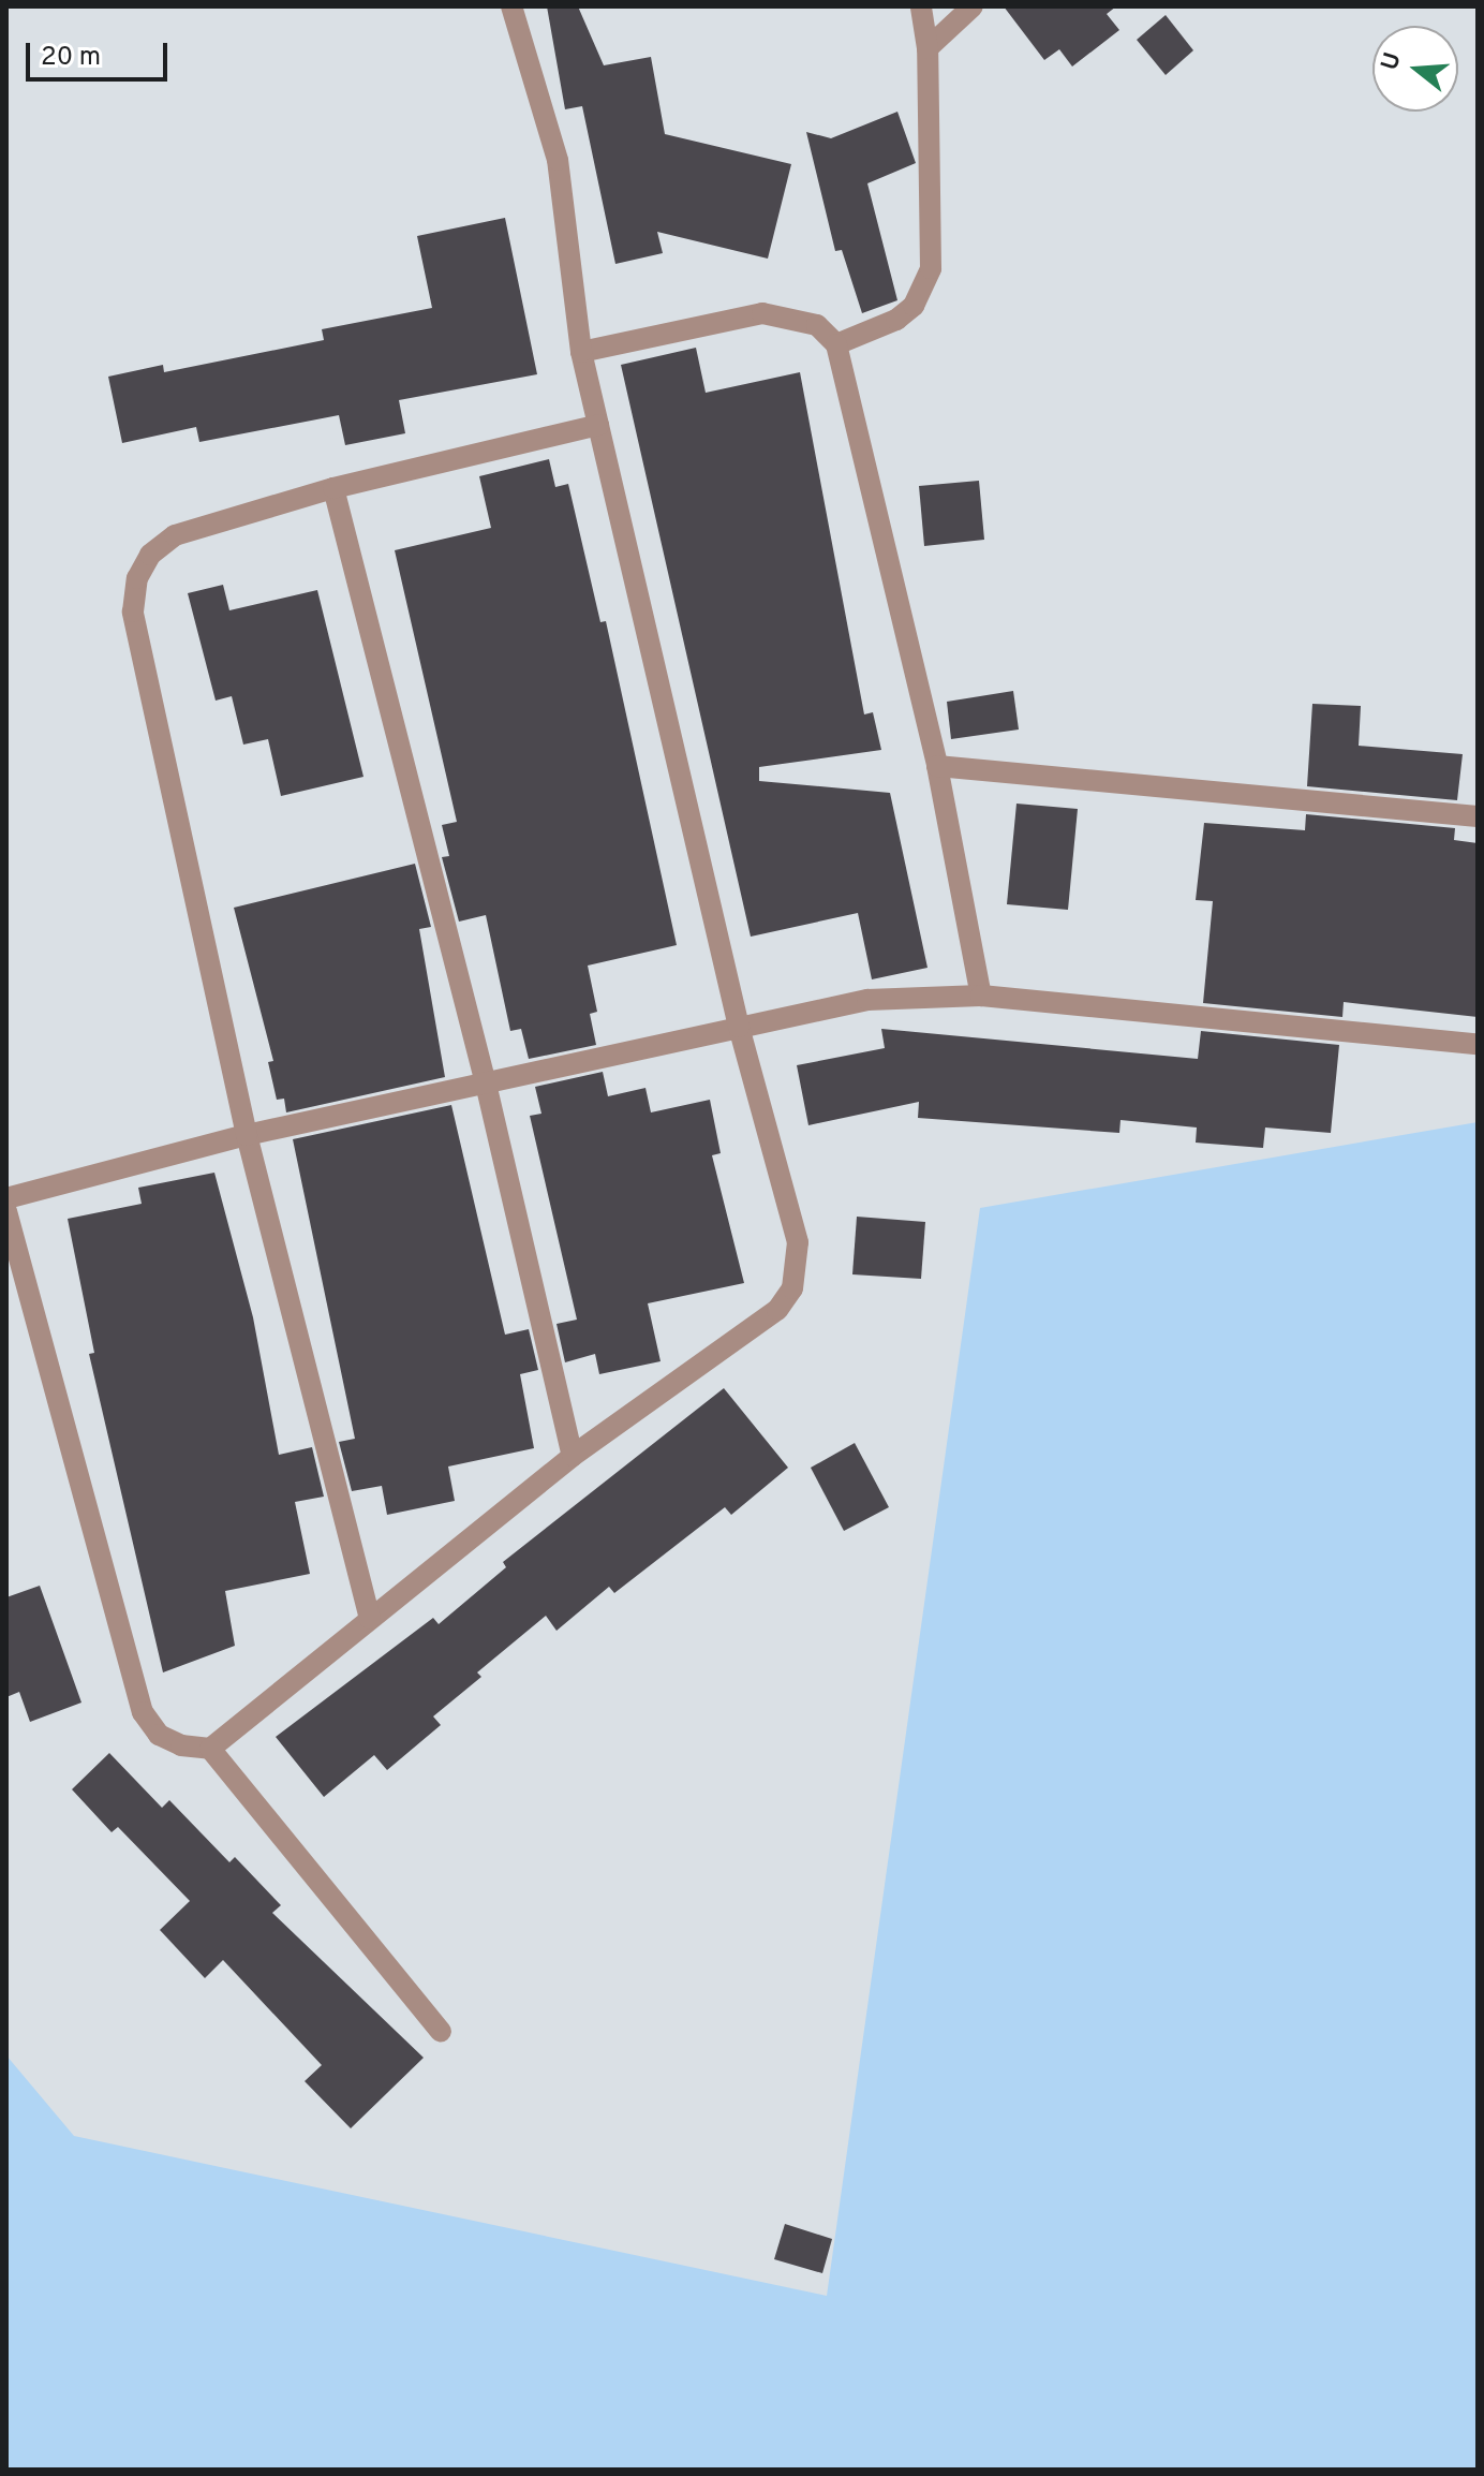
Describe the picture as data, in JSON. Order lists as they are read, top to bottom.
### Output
{
  "scale_bar": "20 m",
  "north": "left"
}
